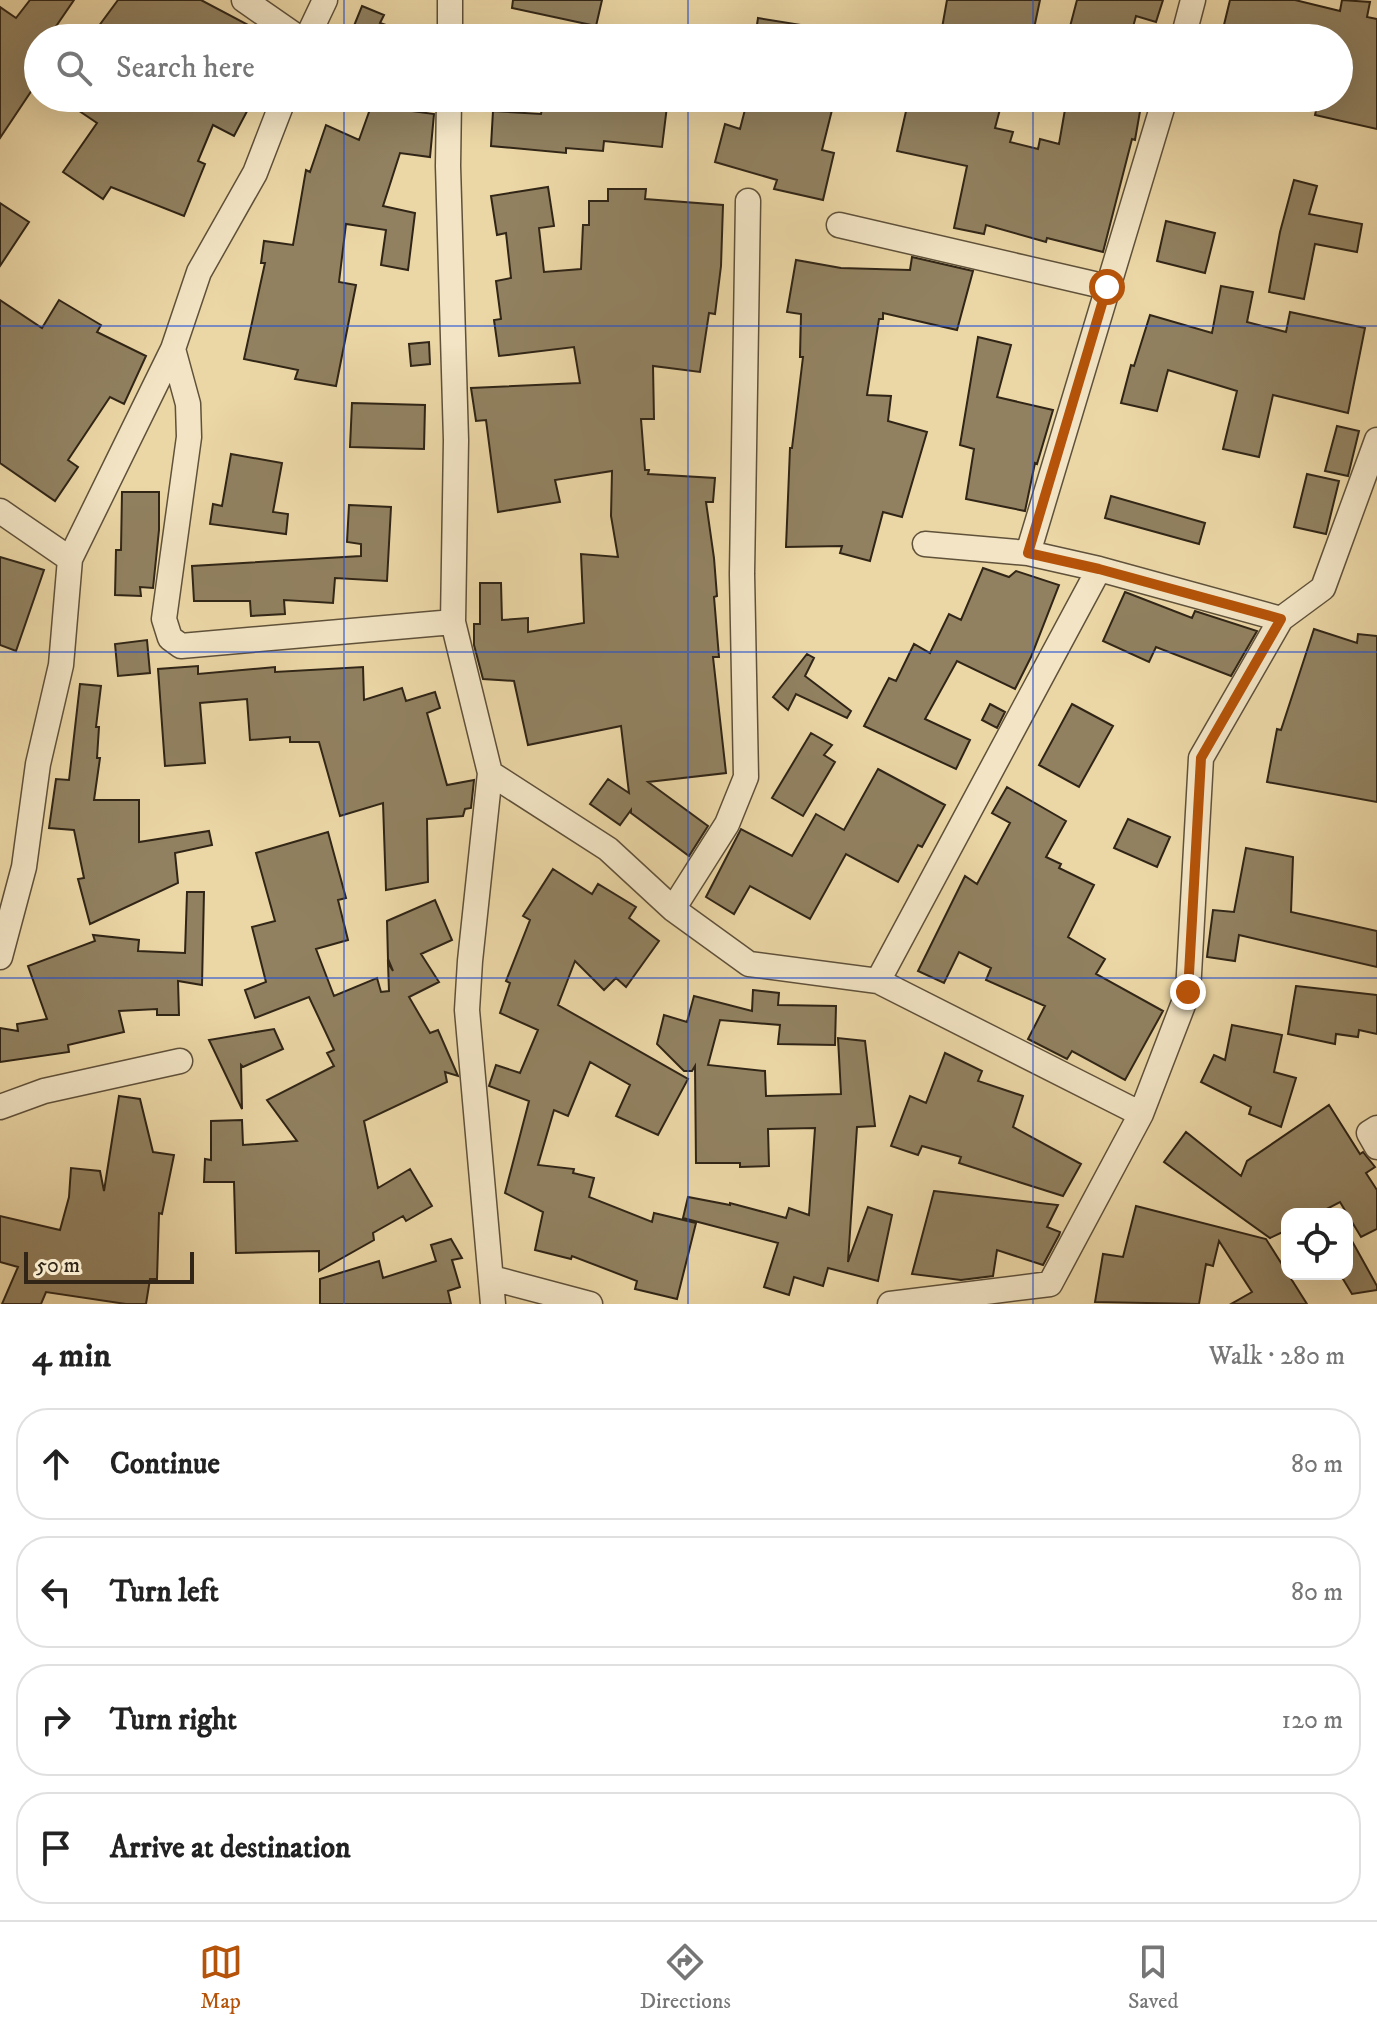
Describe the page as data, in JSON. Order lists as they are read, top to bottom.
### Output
{
  "scale_bar": "50 m",
  "page": {
    "search": "Search here",
    "scale": "50 m",
    "heading": ["4 min", "Walk · 280 m"],
    "list": [
      ["Continue", "80 m"],
      ["Turn left", "80 m"],
      ["Turn right", "120 m"],
      "Arrive at destination"
    ],
    "nav": ["Map", "Directions", "Saved"]
  }
}
